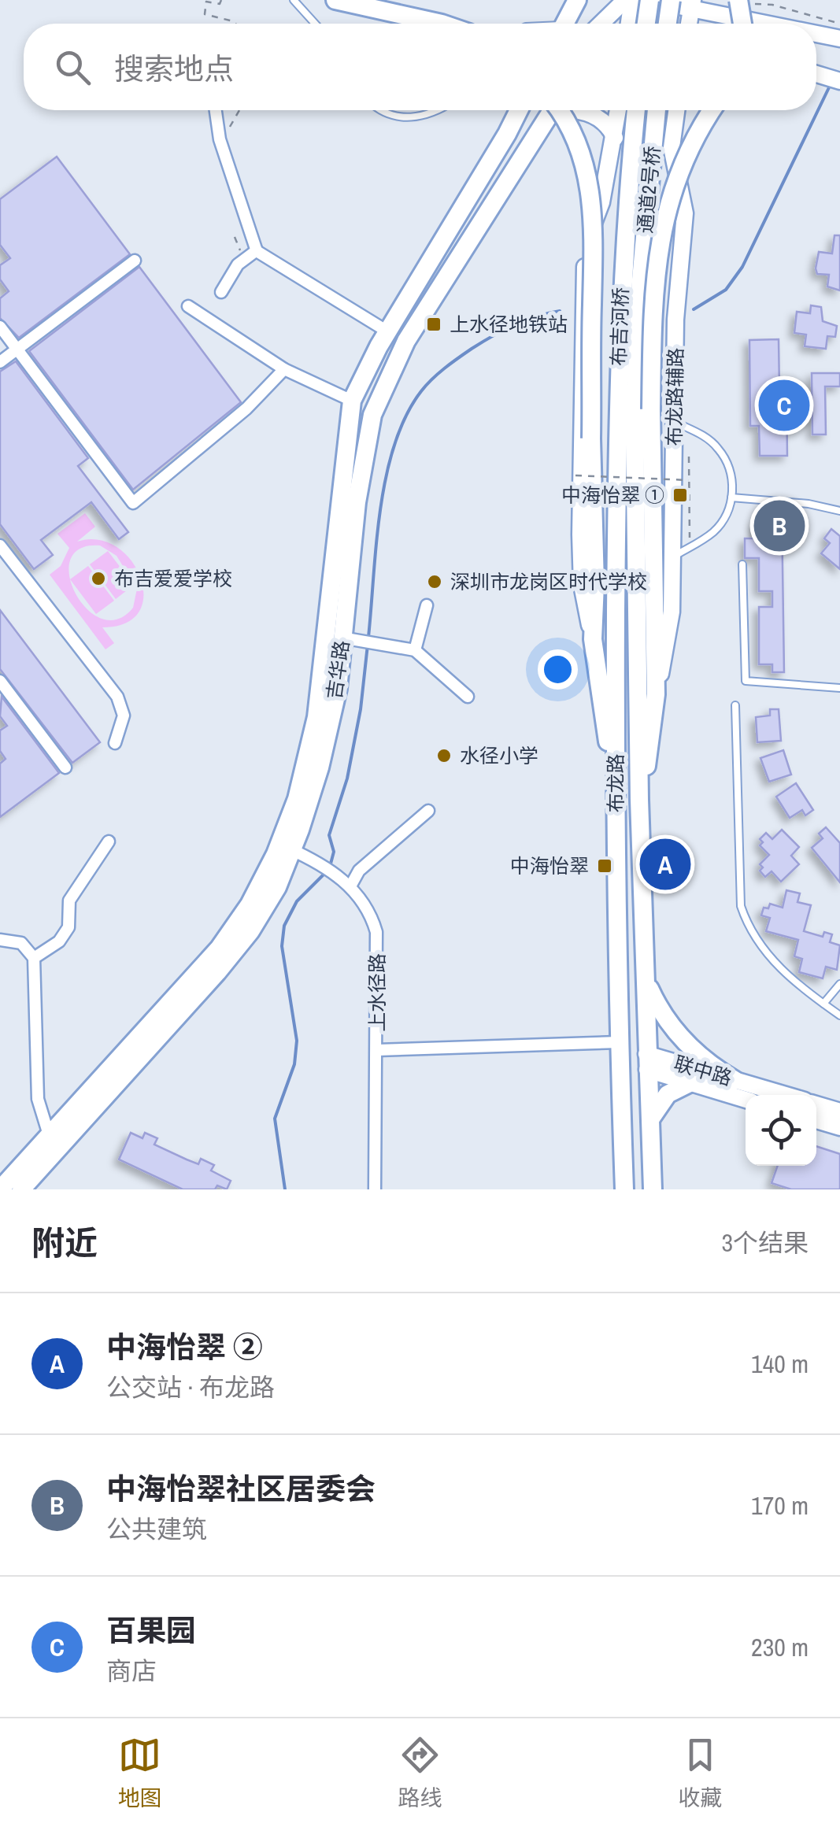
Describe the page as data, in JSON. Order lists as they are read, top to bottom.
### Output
{
  "streets": {
    "main road": [
      "通道2号桥",
      "布吉河桥",
      "布龙路辅路",
      "吉华路",
      "布龙路",
      "联中路"
    ],
    "street": ["上水径路"]
  },
  "crossings": [
    ["通道2号桥", "布吉河桥"],
    ["布吉河桥", "布龙路"],
    ["吉华路", "上水径路"],
    ["布龙路", "联中路"]
  ],
  "places": {
    "transit": ["上水径地铁站", "中海怡翠 ①", "中海怡翠"],
    "other": ["布吉爱爱学校", "深圳市龙岗区时代学校", "水径小学"]
  },
  "page": {
    "search": "搜索地点",
    "pins": ["C", "B", "A"],
    "heading": ["附近", "3个结果"],
    "list": [
      {
        "mark": "A",
        "name": "中海怡翠 ②",
        "note": "公交站 · 布龙路",
        "value": "140 m"
      },
      {
        "mark": "B",
        "name": "中海怡翠社区居委会",
        "note": "公共建筑",
        "value": "170 m"
      },
      {
        "mark": "C",
        "name": "百果园",
        "note": "商店",
        "value": "230 m"
      }
    ],
    "nav": ["地图", "路线", "收藏"]
  }
}
